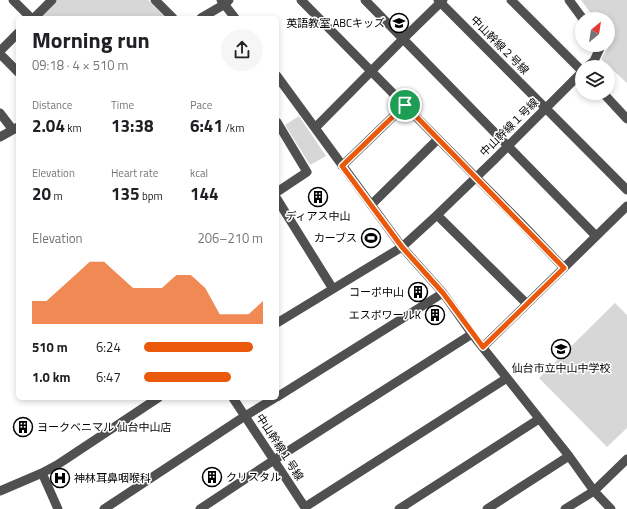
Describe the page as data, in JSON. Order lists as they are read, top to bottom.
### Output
{
  "streets": {
    "street": ["中山幹線２号線", "中山幹線１号線"]
  },
  "crossings": [
    ["中山幹線２号線", "中山幹線１号線"]
  ],
  "places": {
    "school or university": ["英語教室 ABCキッズ", "仙台市立中山中学校"],
    "building": [
      "ディアス中山",
      "コーポ中山",
      "エスポワールK",
      "ヨークベニマル 仙台中山店",
      "クリスタル"
    ],
    "sports": ["カーブス"],
    "hospital": ["神林耳鼻咽喉科"]
  },
  "north": "top right",
  "page": {
    "heading": ["Morning run", "09:18 · 4 × 510 m"],
    "stats": [
      ["Distance", "2.04 km"],
      ["Time", "13:38"],
      ["Pace", "6:41 /km"],
      ["Elevation", "20 m"],
      ["Heart rate", "135 bpm"],
      ["kcal", "144"]
    ],
    "chart": ["Elevation", "206–210 m"],
    "list": [
      {
        "name": "510 m",
        "note": "6:24"
      },
      {
        "name": "1.0 km",
        "note": "6:47"
      }
    ]
  }
}
